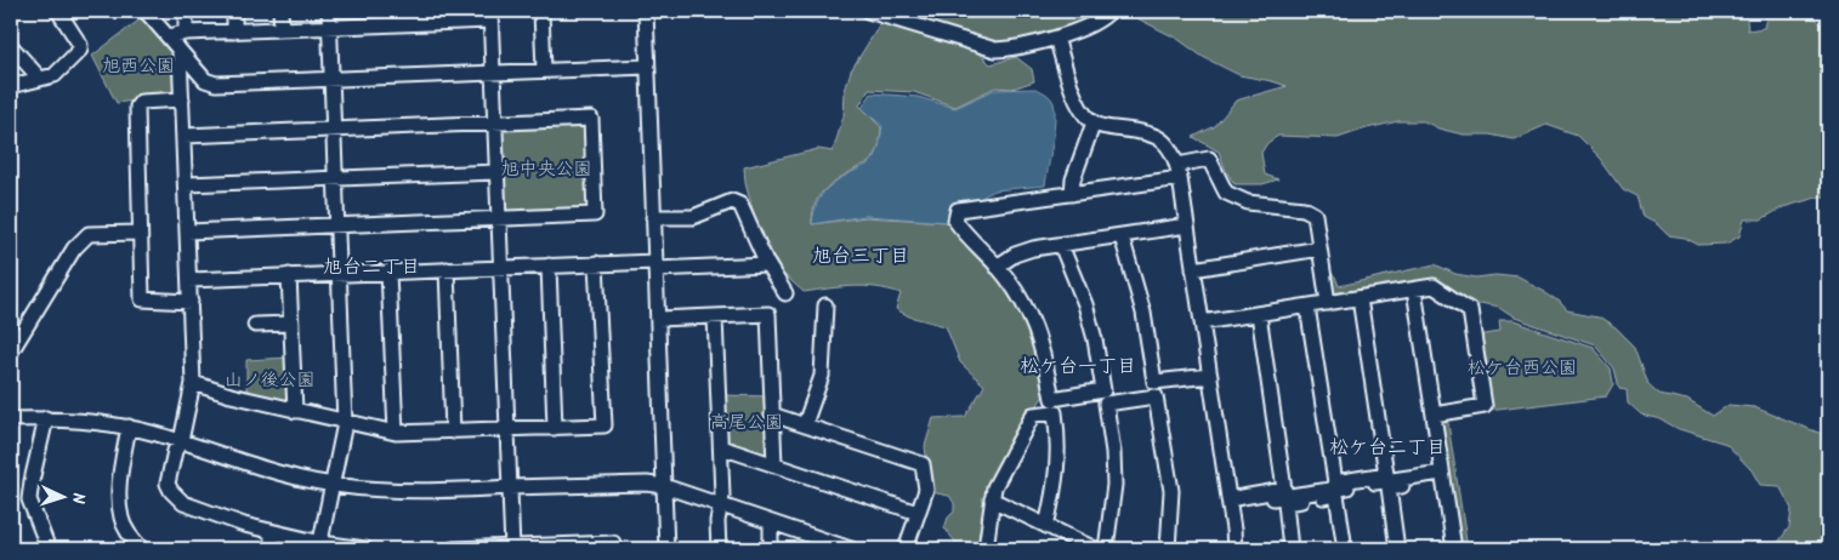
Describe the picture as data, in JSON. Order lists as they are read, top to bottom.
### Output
{
  "districts": [
    "旭台三丁目",
    "旭台二丁目",
    "松ケ台一丁目",
    "松ケ台二丁目"
  ],
  "parks": [
    "旭西公園",
    "旭中央公園",
    "松ケ台西公園",
    "山ノ後公園",
    "高尾公園"
  ],
  "north": "right"
}
